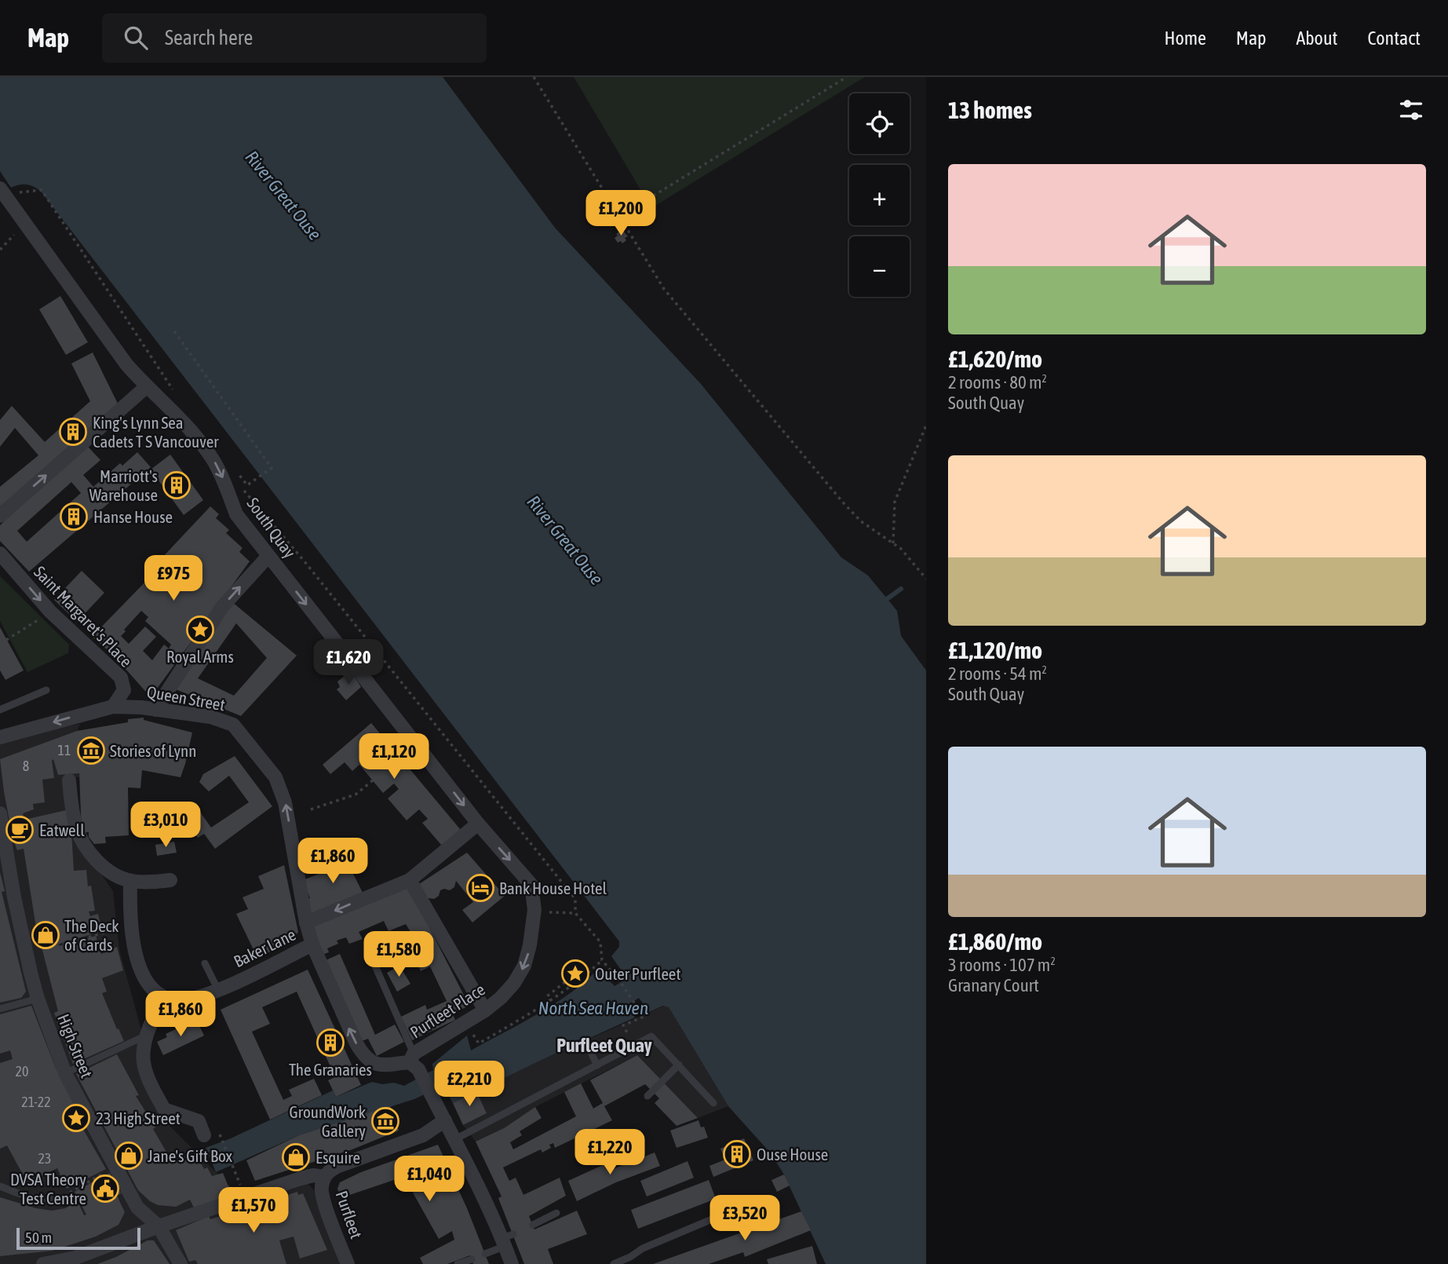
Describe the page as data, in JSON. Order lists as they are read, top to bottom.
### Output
{
  "streets": {
    "street": [
      "South Quay",
      "Saint Margaret's Place",
      "Queen Street",
      "Baker Lane",
      "Purfleet Place",
      "High Street",
      "Purfleet"
    ]
  },
  "crossings": [
    ["Saint Margaret's Place", "Queen Street"],
    ["Queen Street", "Purfleet Place"],
    ["Baker Lane", "Purfleet Place"]
  ],
  "one_way": ["South Quay", "Saint Margaret's Place"],
  "districts": ["Purfleet Quay"],
  "water": ["River Great Ouse", "North Sea Haven"],
  "places": {
    "building": [
      "King's Lynn Sea Cadets T S Vancouver",
      "Marriott's Warehouse",
      "Hanse House",
      "The Granaries",
      "Ouse House"
    ],
    "place": ["Royal Arms", "Outer Purfleet", "23 High Street"],
    "museum": ["Stories of Lynn", "GroundWork Gallery"],
    "cafe": ["Eatwell"],
    "hotel": ["Bank House Hotel"],
    "shop": ["The Deck of Cards", "Jane's Gift Box", "Esquire"],
    "public building": ["DVSA Theory Test Centre"]
  },
  "house_numbers": [
    "11",
    "8",
    "20",
    "21-22",
    "23"
  ],
  "scale_bar": "50 m",
  "page": {
    "header": "Map",
    "search": "Search here",
    "nav": [
      "Home",
      "Map",
      "About",
      "Contact"
    ],
    "heading": "13 homes",
    "map_buttons": ["+", "−"],
    "list": [
      {
        "name": "£1,620/mo",
        "note": "2 rooms · 80 m² · South Quay"
      },
      {
        "name": "£1,120/mo",
        "note": "2 rooms · 54 m² · South Quay"
      },
      {
        "name": "£1,860/mo",
        "note": "3 rooms · 107 m² · Granary Court"
      }
    ],
    "price": [
      "£1,200",
      "£975",
      "£1,620",
      "£1,120",
      "£3,010",
      "£1,860",
      "£1,580",
      "£1,860",
      "£2,210",
      "£1,220",
      "£1,040",
      "£1,570",
      "£3,520"
    ],
    "scale": "50 m"
  }
}
